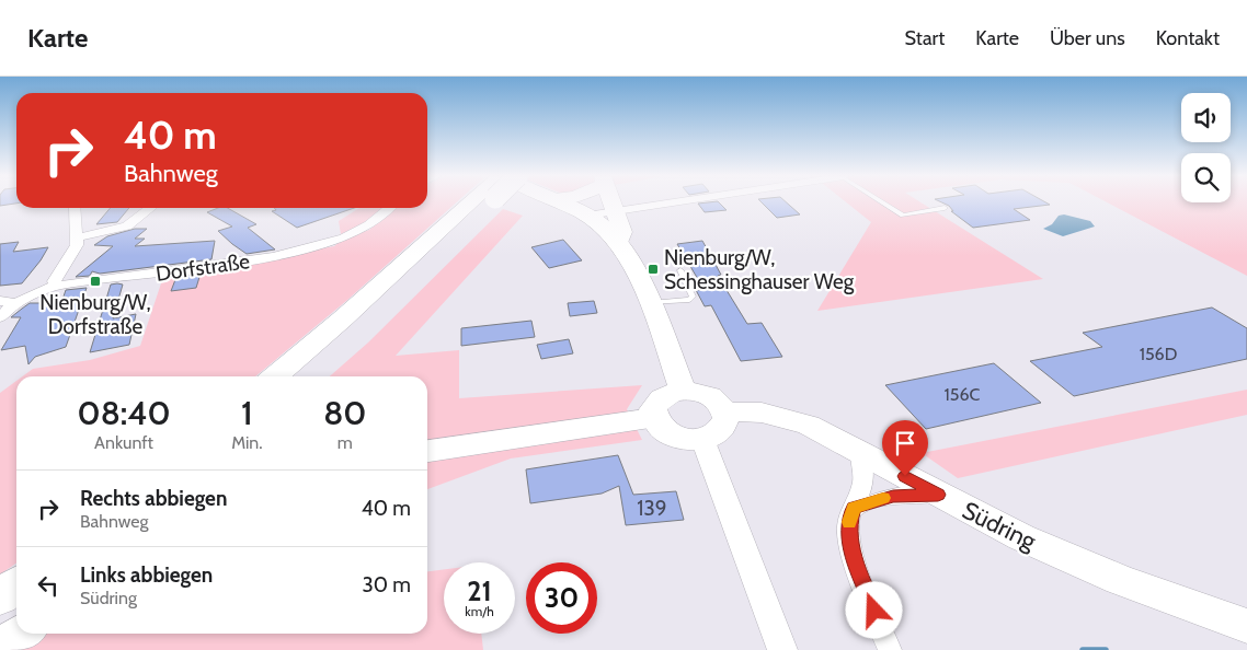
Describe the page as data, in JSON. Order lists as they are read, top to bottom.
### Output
{
  "streets": {
    "main road": ["Südring"],
    "street": ["Dorfstraße"]
  },
  "places": {
    "transit": ["Nienburg/W, Schessinghauser Weg", "Nienburg/W, Dorfstraße"]
  },
  "house_numbers": ["156D", "156C", "139"],
  "page": {
    "header": "Karte",
    "nav": [
      "Start",
      "Karte",
      "Über uns",
      "Kontakt"
    ],
    "turn": ["40 m", "Bahnweg"],
    "eta": [
      "08:40",
      "Ankunft",
      "1",
      "Min.",
      "80",
      "m"
    ],
    "list": [
      {
        "name": "Rechts abbiegen",
        "note": "Bahnweg",
        "value": "40 m"
      },
      {
        "name": "Links abbiegen",
        "note": "Südring",
        "value": "30 m"
      }
    ],
    "speed": "21 km/h",
    "limit": "30"
  }
}
